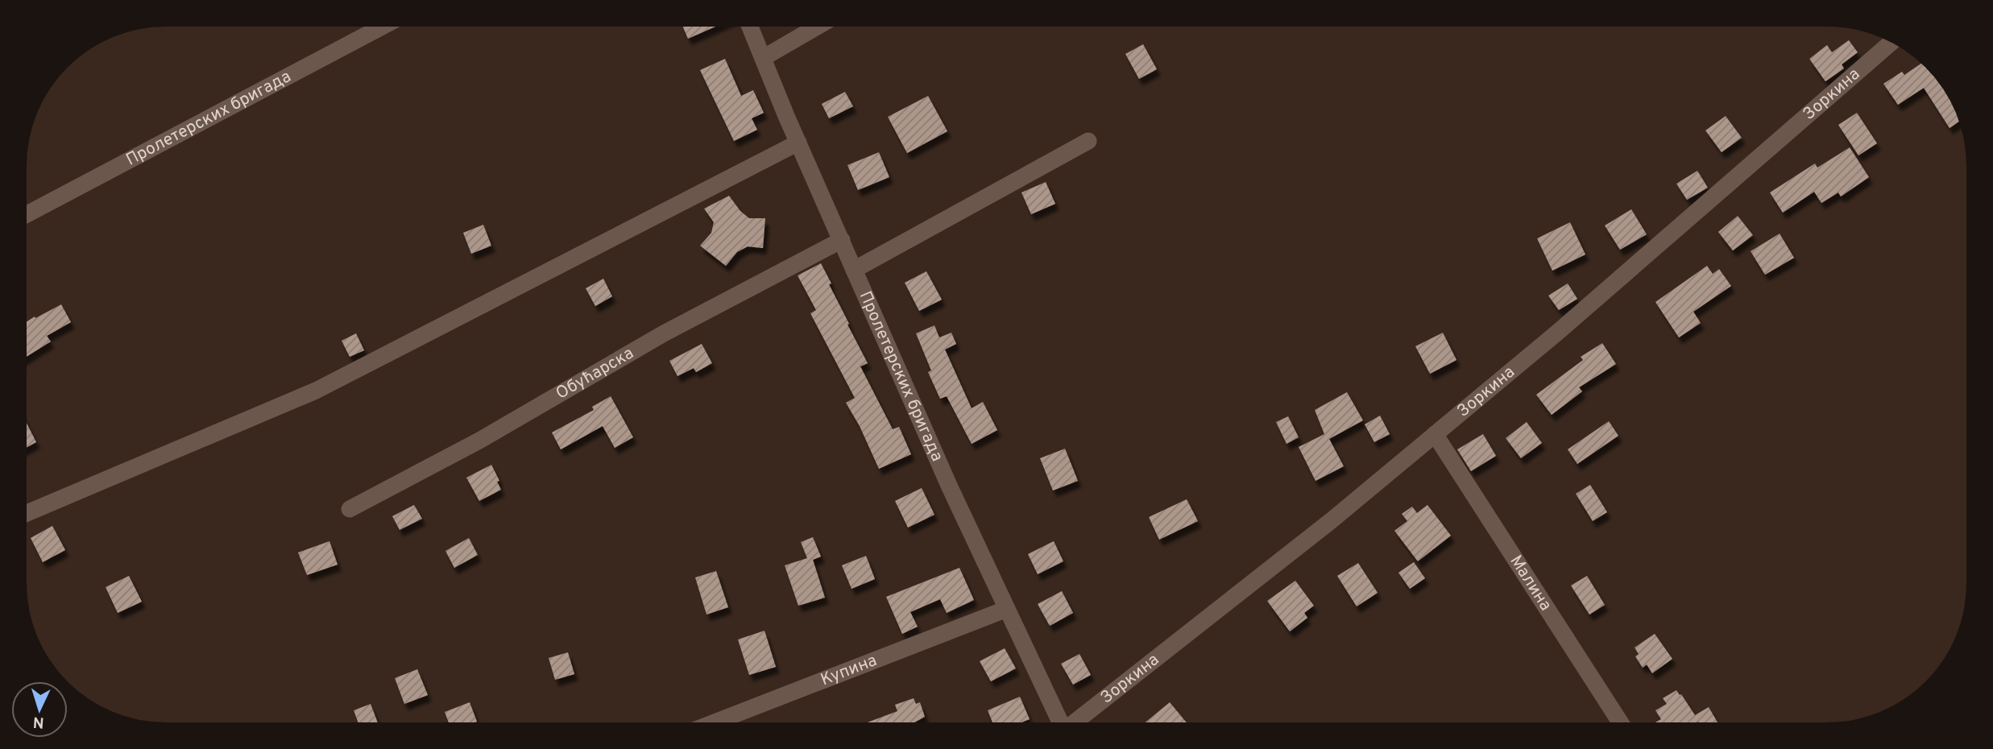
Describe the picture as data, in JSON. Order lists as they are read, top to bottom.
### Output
{
  "streets": {
    "street": [
      "Зоркина",
      "Пролетерских бригада",
      "Обућарска",
      "Малина",
      "Купина"
    ]
  },
  "crossings": [
    ["Зоркина", "Малина"],
    ["Пролетерских бригада", "Обућарска"],
    ["Пролетерских бригада", "Купина"]
  ],
  "north": "bottom"
}
